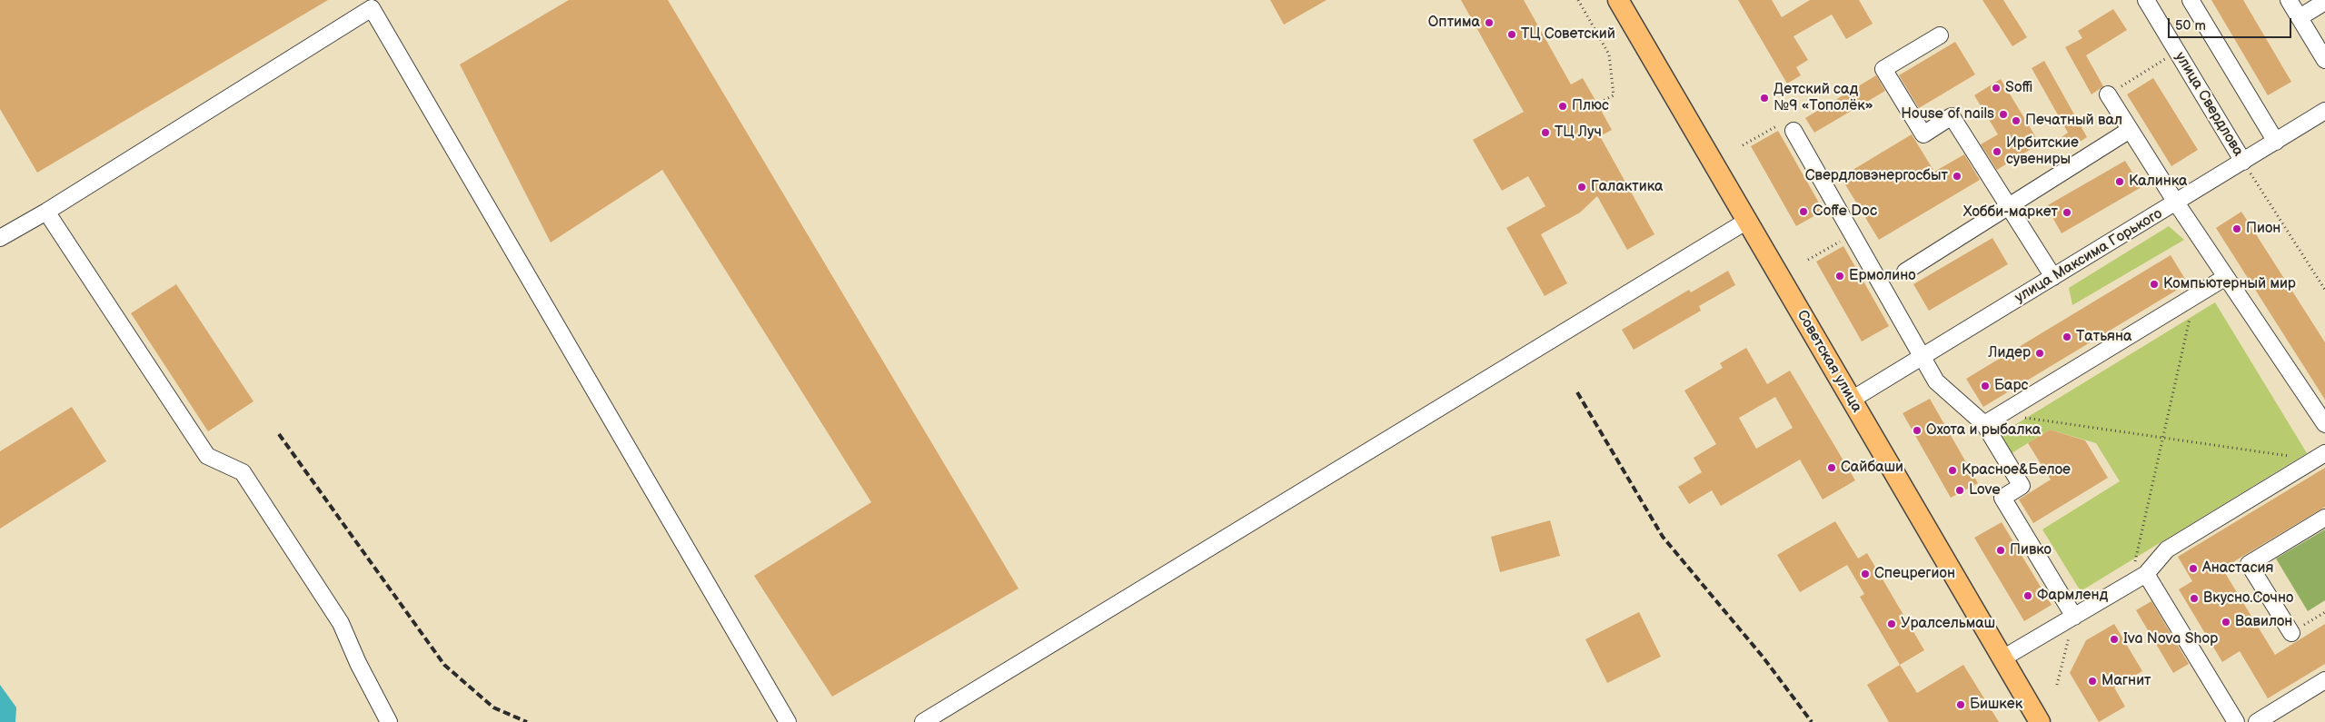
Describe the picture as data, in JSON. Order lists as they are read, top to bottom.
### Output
{
  "streets": {
    "main road": ["Советская улица"],
    "street": ["улица Свердлова", "улица Максима Горького"]
  },
  "crossings": [
    ["улица Свердлова", "улица Максима Горького"],
    ["улица Максима Горького", "Советская улица"]
  ],
  "places": [
    "Оптима",
    "ТЦ Советский",
    "Soffi",
    "Детский сад №9 «Тополёк»",
    "Плюс",
    "House of nails",
    "Печатный вал",
    "ТЦ Луч",
    "Ирбитские сувениры",
    "Свердловэнергосбыт",
    "Калинка",
    "Галактика",
    "Coffe Doc",
    "Хобби-маркет",
    "Пион",
    "Ермолино",
    "Компьютерный мир",
    "Татьяна",
    "Лидер",
    "Барс",
    "Охота и рыбалка",
    "Сайбаши",
    "Красное&Белое",
    "Love",
    "Пивко",
    "Анастасия",
    "Спецрегион",
    "Фармленд",
    "Вкусно.Сочно",
    "Вавилон",
    "Уралсельмаш",
    "Iva Nova Shop",
    "Магнит",
    "Бишкек"
  ],
  "scale_bar": "50 m"
}
